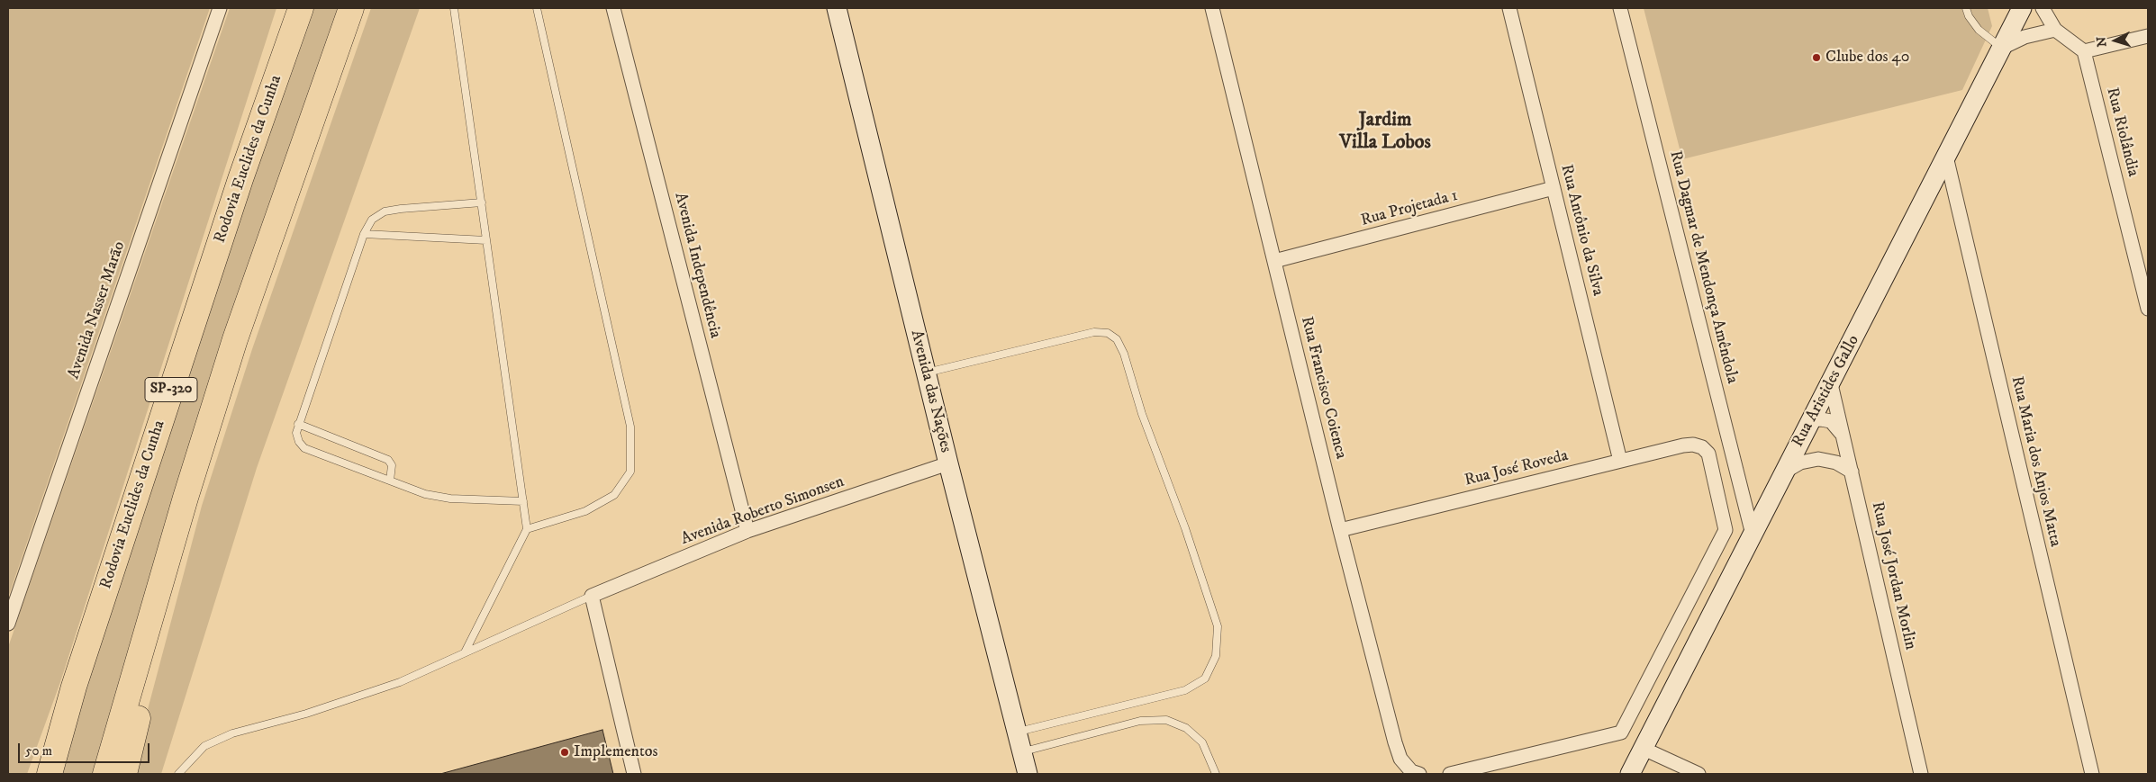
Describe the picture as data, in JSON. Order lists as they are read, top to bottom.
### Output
{
  "streets": {
    "highway": ["Rodovia Euclides da Cunha", "SP-320"],
    "street": [
      "Rua Riolândia",
      "Rua Projetada 1",
      "Rua Antônio da Silva",
      "Avenida Independência",
      "Rua Dagmar de Mendonça Amêndola",
      "Avenida Nasser Marão",
      "Rua Francisco Coienca",
      "Avenida das Nações",
      "Rua Aristides Gallo",
      "Rua Maria dos Anjos Matta",
      "Rua José Roveda",
      "Avenida Roberto Simonsen",
      "Rua José Jordan Morlin"
    ]
  },
  "crossings": [
    ["Rua Projetada 1", "Rua Antônio da Silva"],
    ["Rua Projetada 1", "Rua Francisco Coienca"],
    ["Rua Antônio da Silva", "Rua José Roveda"],
    ["Avenida Independência", "Avenida Roberto Simonsen"],
    ["Rua Dagmar de Mendonça Amêndola", "Rua Aristides Gallo"],
    ["Rua Francisco Coienca", "Rua José Roveda"],
    ["Avenida das Nações", "Avenida Roberto Simonsen"],
    ["Rua Aristides Gallo", "Rua Maria dos Anjos Matta"],
    ["Rua Aristides Gallo", "Rua José Jordan Morlin"]
  ],
  "districts": ["Jardim Villa Lobos"],
  "places": ["Clube dos 40", "Implementos"],
  "scale_bar": "50 m",
  "north": "left"
}
